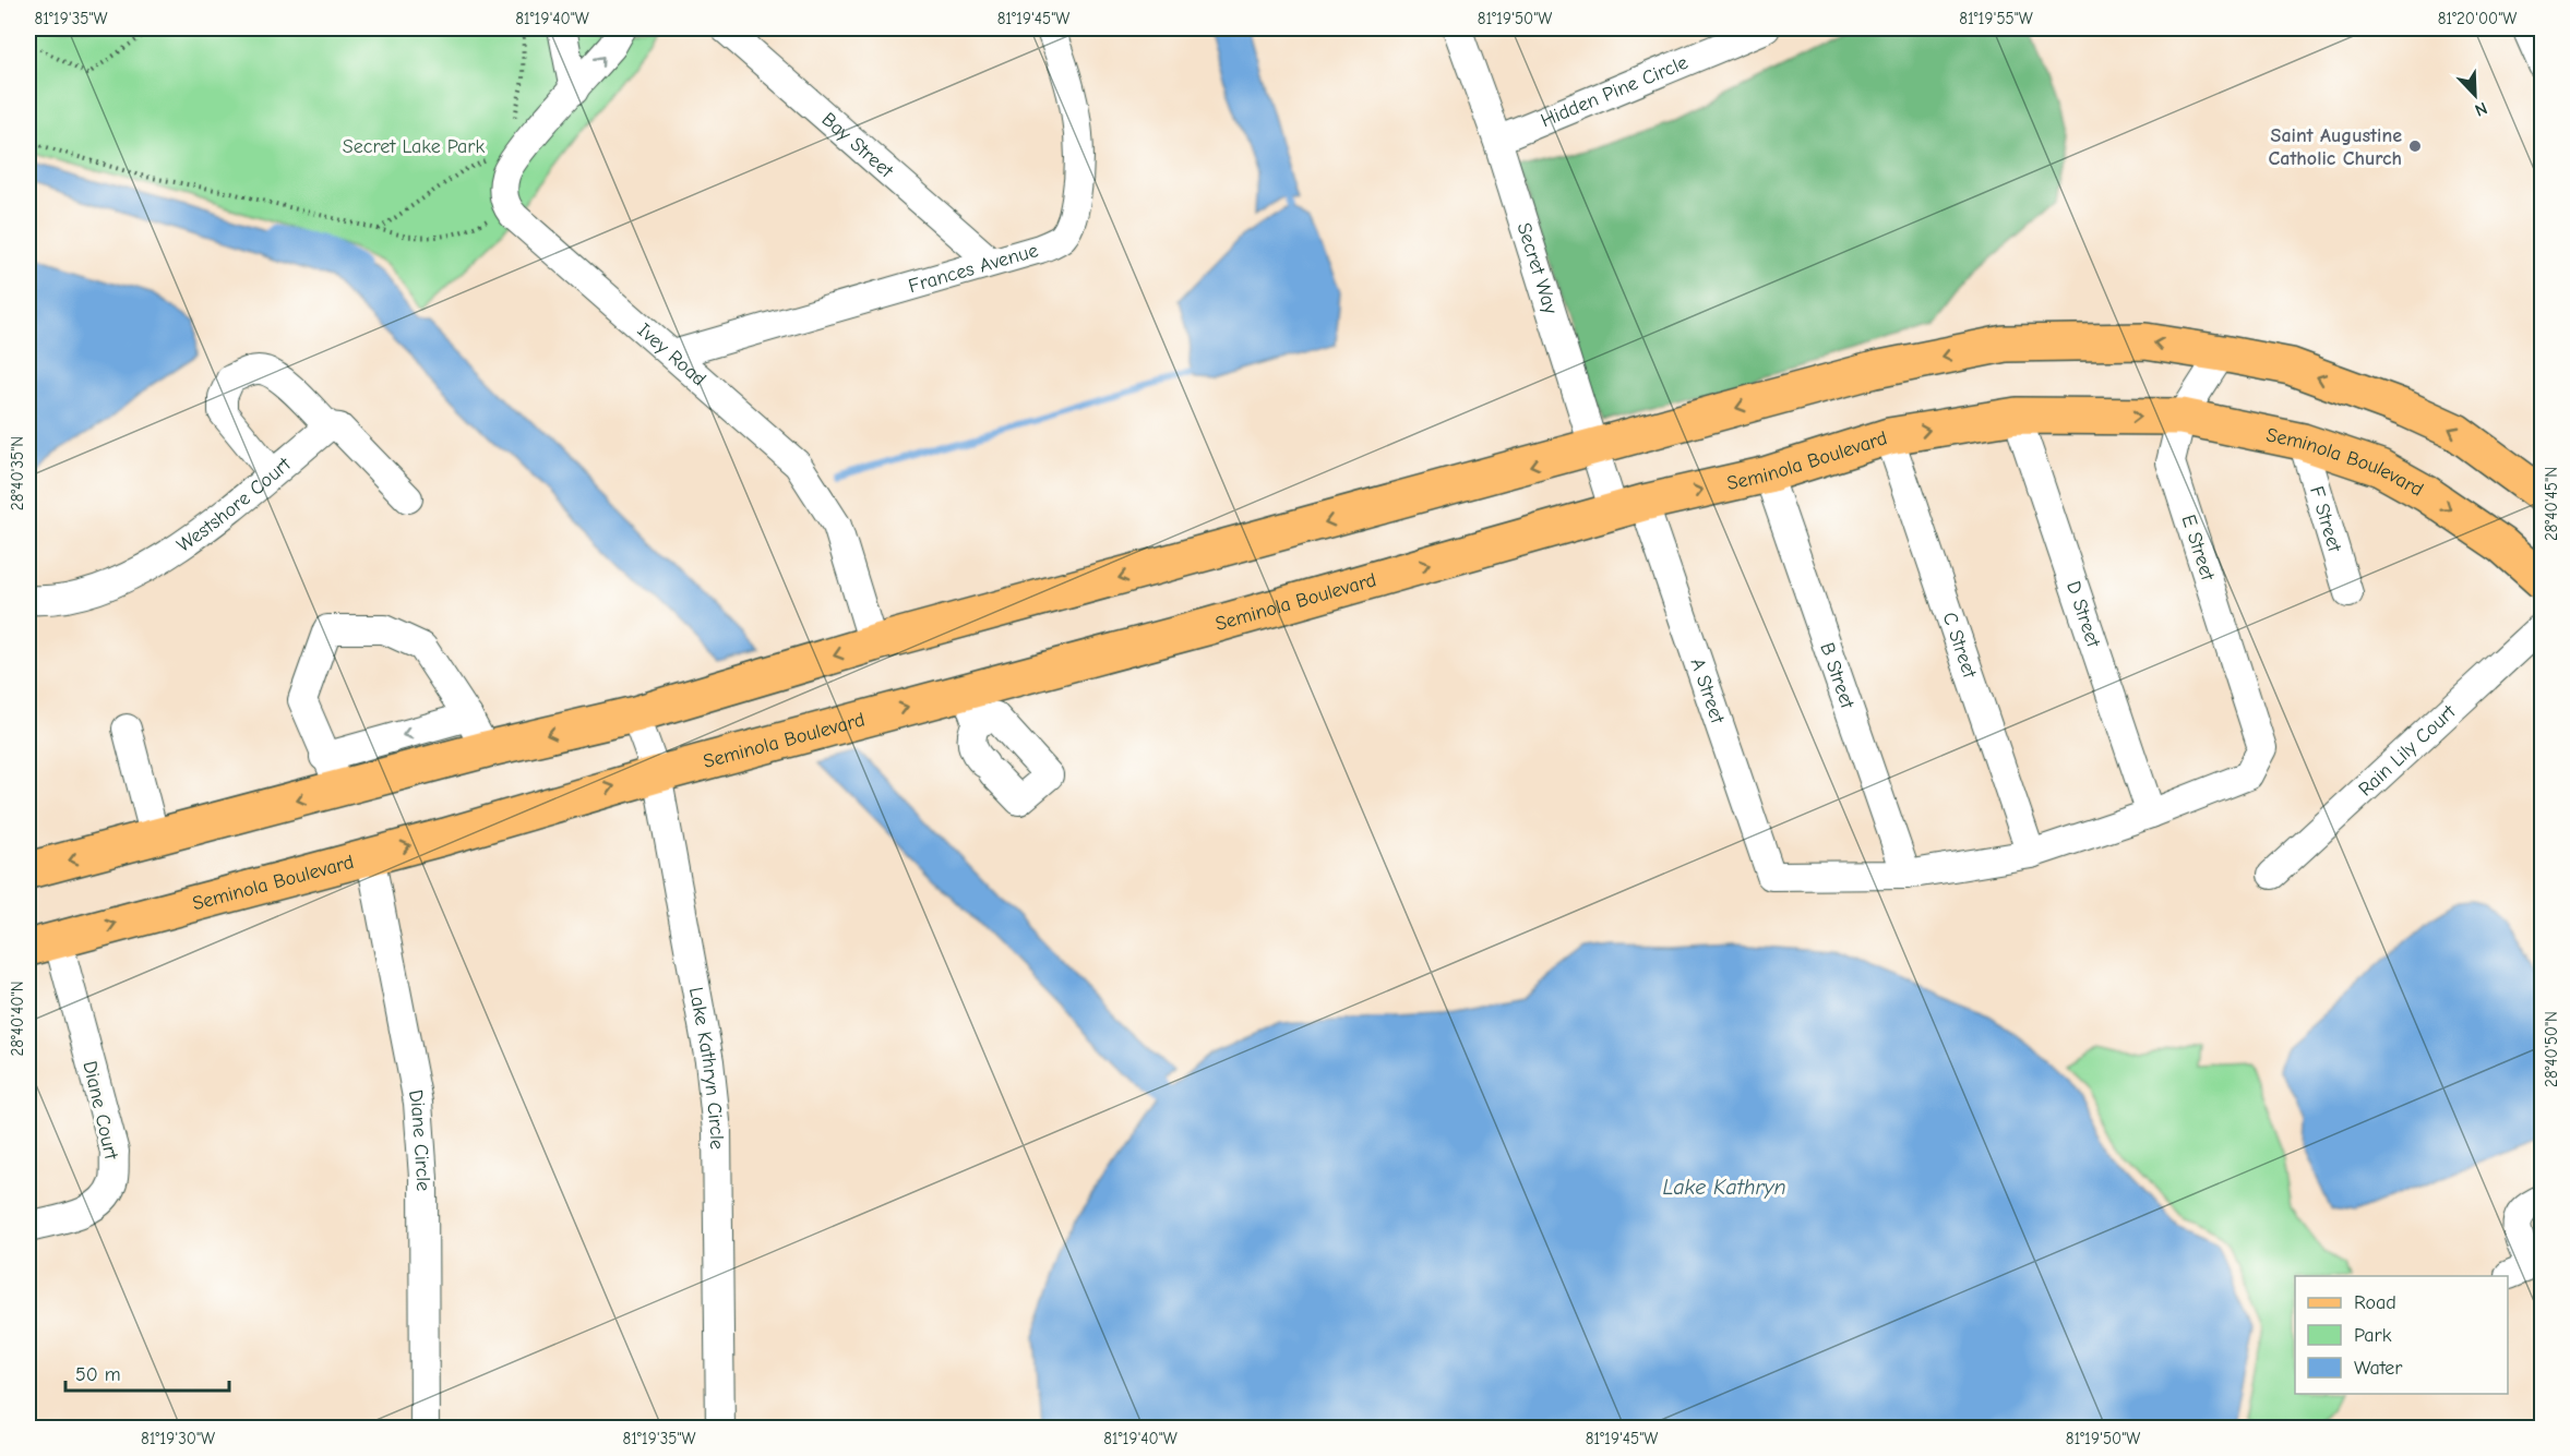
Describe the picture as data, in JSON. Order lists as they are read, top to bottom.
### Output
{
  "streets": {
    "main road": ["Seminola Boulevard"],
    "street": [
      "Hidden Pine Circle",
      "Bay Street",
      "Frances Avenue",
      "Secret Way",
      "Ivey Road",
      "Westshore Court",
      "F Street",
      "E Street",
      "D Street",
      "C Street",
      "B Street",
      "A Street",
      "Rain Lily Court",
      "Lake Kathryn Circle",
      "Diane Court",
      "Diane Circle"
    ]
  },
  "crossings": [
    ["Hidden Pine Circle", "Secret Way"],
    ["Bay Street", "Frances Avenue"],
    ["Frances Avenue", "Ivey Road"],
    ["Secret Way", "Seminola Boulevard"],
    ["Secret Way", "A Street"],
    ["Seminola Boulevard", "F Street"],
    ["Seminola Boulevard", "E Street"],
    ["Seminola Boulevard", "D Street"],
    ["Seminola Boulevard", "C Street"],
    ["Seminola Boulevard", "B Street"],
    ["Seminola Boulevard", "A Street"],
    ["Seminola Boulevard", "Lake Kathryn Circle"],
    ["Seminola Boulevard", "Diane Court"],
    ["Seminola Boulevard", "Diane Circle"],
    ["E Street", "D Street"],
    ["B Street", "A Street"]
  ],
  "water": ["Lake Kathryn"],
  "parks": ["Secret Lake Park"],
  "places": ["Saint Augustine Catholic Church"],
  "legend": ["Road", "Park", "Water"],
  "scale_bar": "50 m",
  "north": "bottom right",
  "coordinates": [
    "81°19'35\"W",
    "81°19'40\"W",
    "81°19'45\"W",
    "81°19'50\"W",
    "81°19'55\"W",
    "81°20'00\"W",
    "28°40'35\"N",
    "28°40'45\"N",
    "28°40'40\"N",
    "28°40'50\"N",
    "81°19'30\"W"
  ]
}
